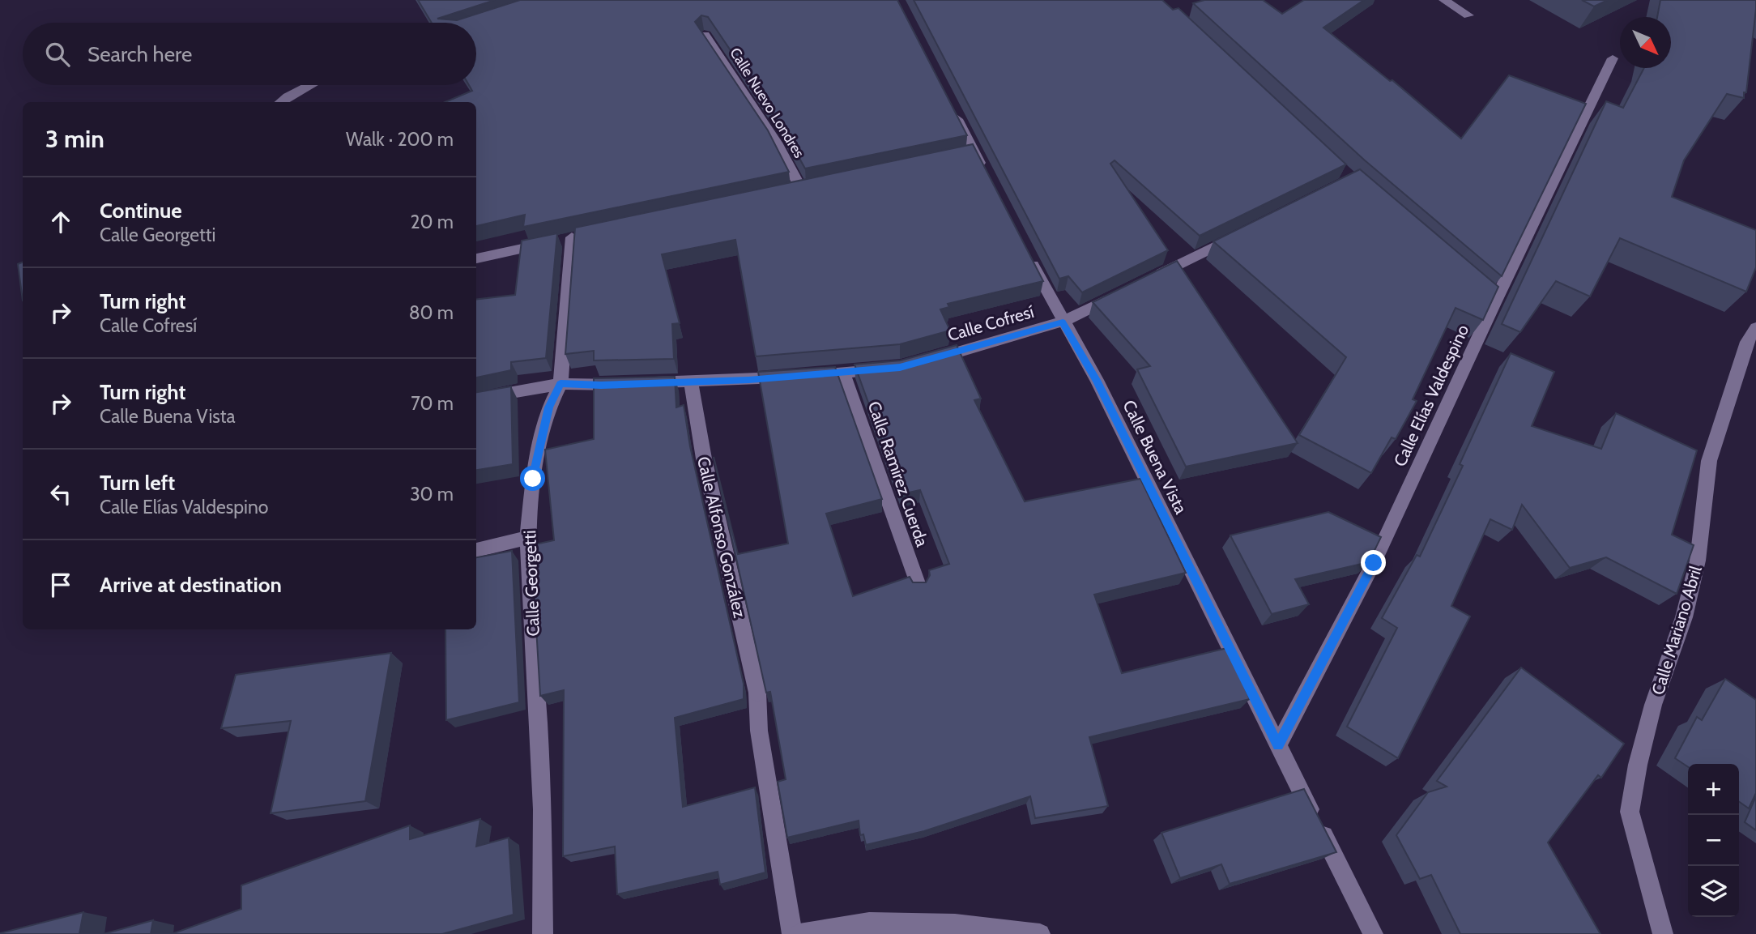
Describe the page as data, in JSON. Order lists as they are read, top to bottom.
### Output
{
  "streets": {
    "street": [
      "Calle Nuevo Londres",
      "Calle Cofresí",
      "Calle Elías Valdespino",
      "Calle Buena Vista",
      "Calle Ramírez Cuerda",
      "Calle Alfonso González",
      "Calle Georgetti",
      "Calle Mariano Abril"
    ]
  },
  "crossings": [
    ["Calle Cofresí", "Calle Buena Vista"],
    ["Calle Elías Valdespino", "Calle Buena Vista"]
  ],
  "north": "bottom right",
  "page": {
    "search": "Search here",
    "heading": ["3 min", "Walk · 200 m"],
    "list": [
      ["Continue", "Calle Georgetti", "20 m"],
      ["Turn right", "Calle Cofresí", "80 m"],
      ["Turn right", "Calle Buena Vista", "70 m"],
      ["Turn left", "Calle Elías Valdespino", "30 m"],
      "Arrive at destination"
    ],
    "map_buttons": ["+", "−"]
  }
}
